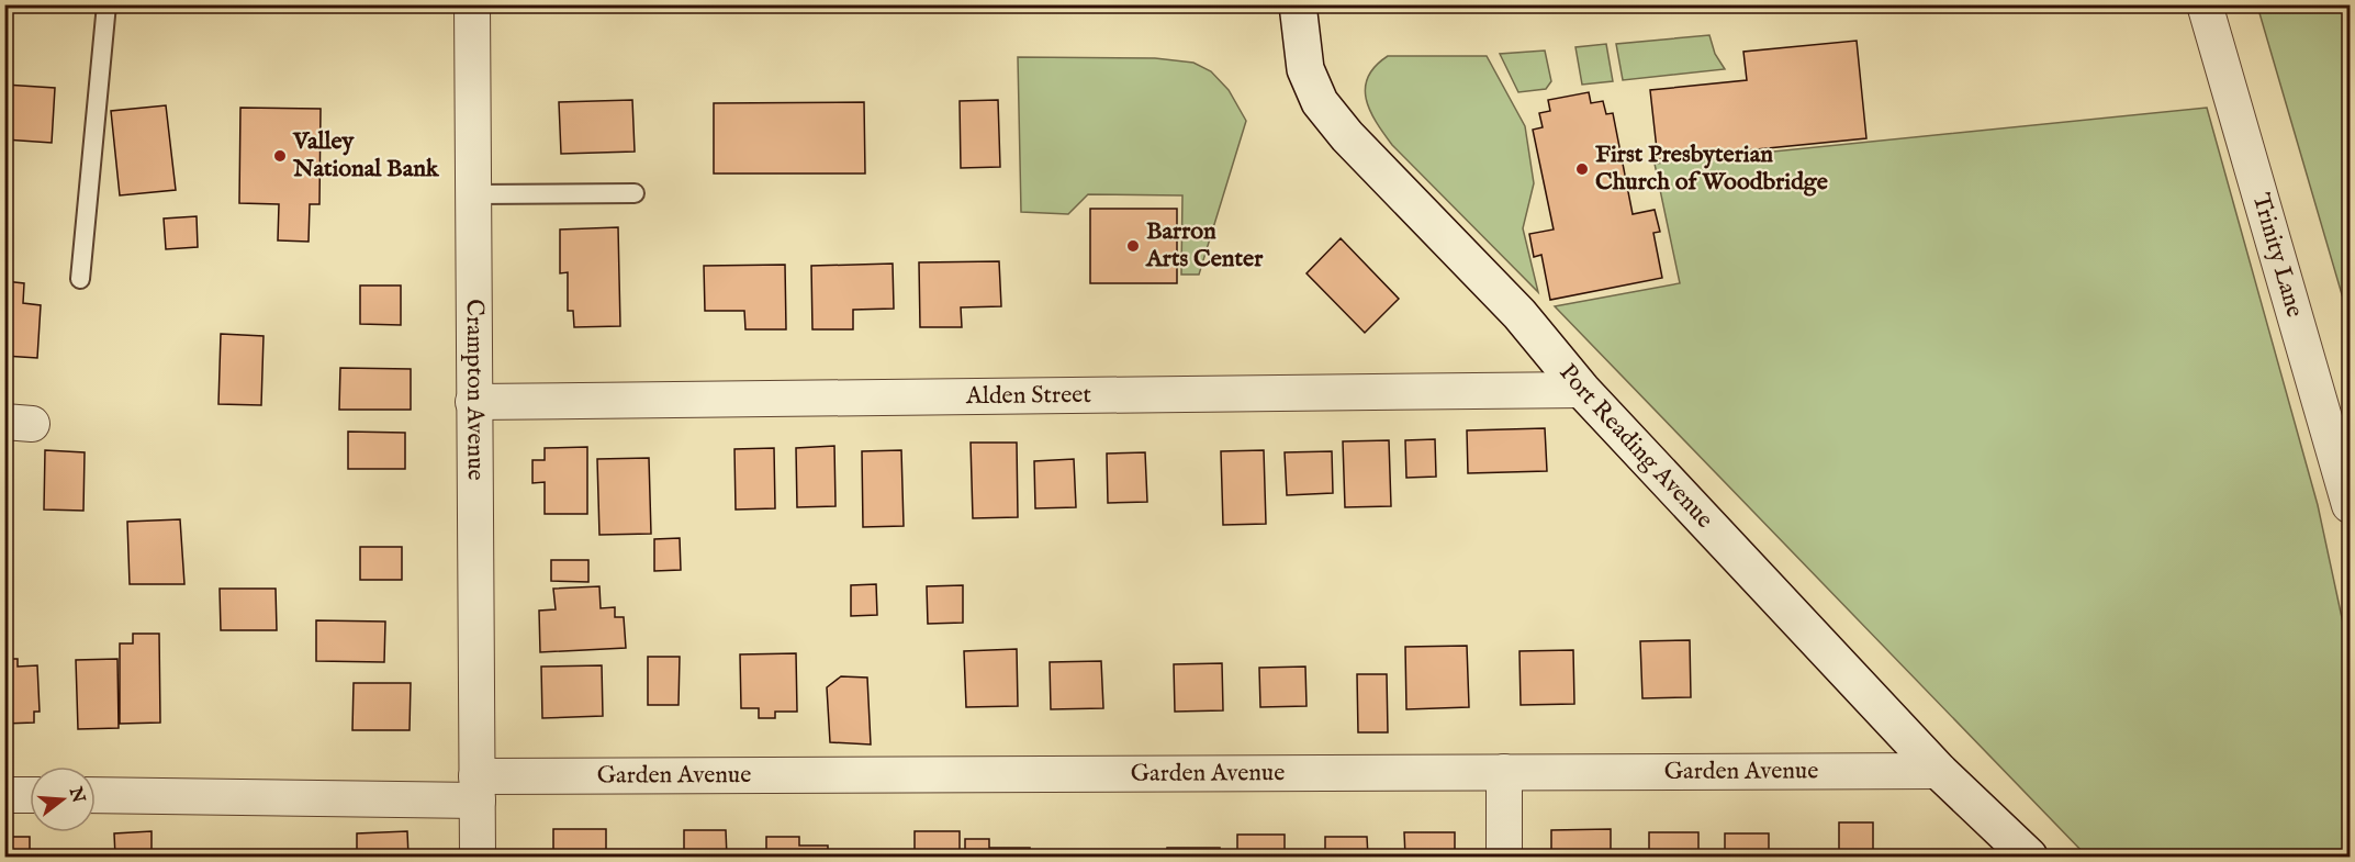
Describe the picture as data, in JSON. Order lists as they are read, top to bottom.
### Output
{
  "streets": {
    "main road": ["Port Reading Avenue"],
    "street": [
      "Trinity Lane",
      "Crampton Avenue",
      "Alden Street",
      "Garden Avenue"
    ]
  },
  "crossings": [
    ["Crampton Avenue", "Alden Street"],
    ["Crampton Avenue", "Garden Avenue"],
    ["Alden Street", "Port Reading Avenue"],
    ["Port Reading Avenue", "Garden Avenue"]
  ],
  "places": ["Valley National Bank", "First Presbyterian Church of Woodbridge", "Barron Arts Center"],
  "north": "right"
}
